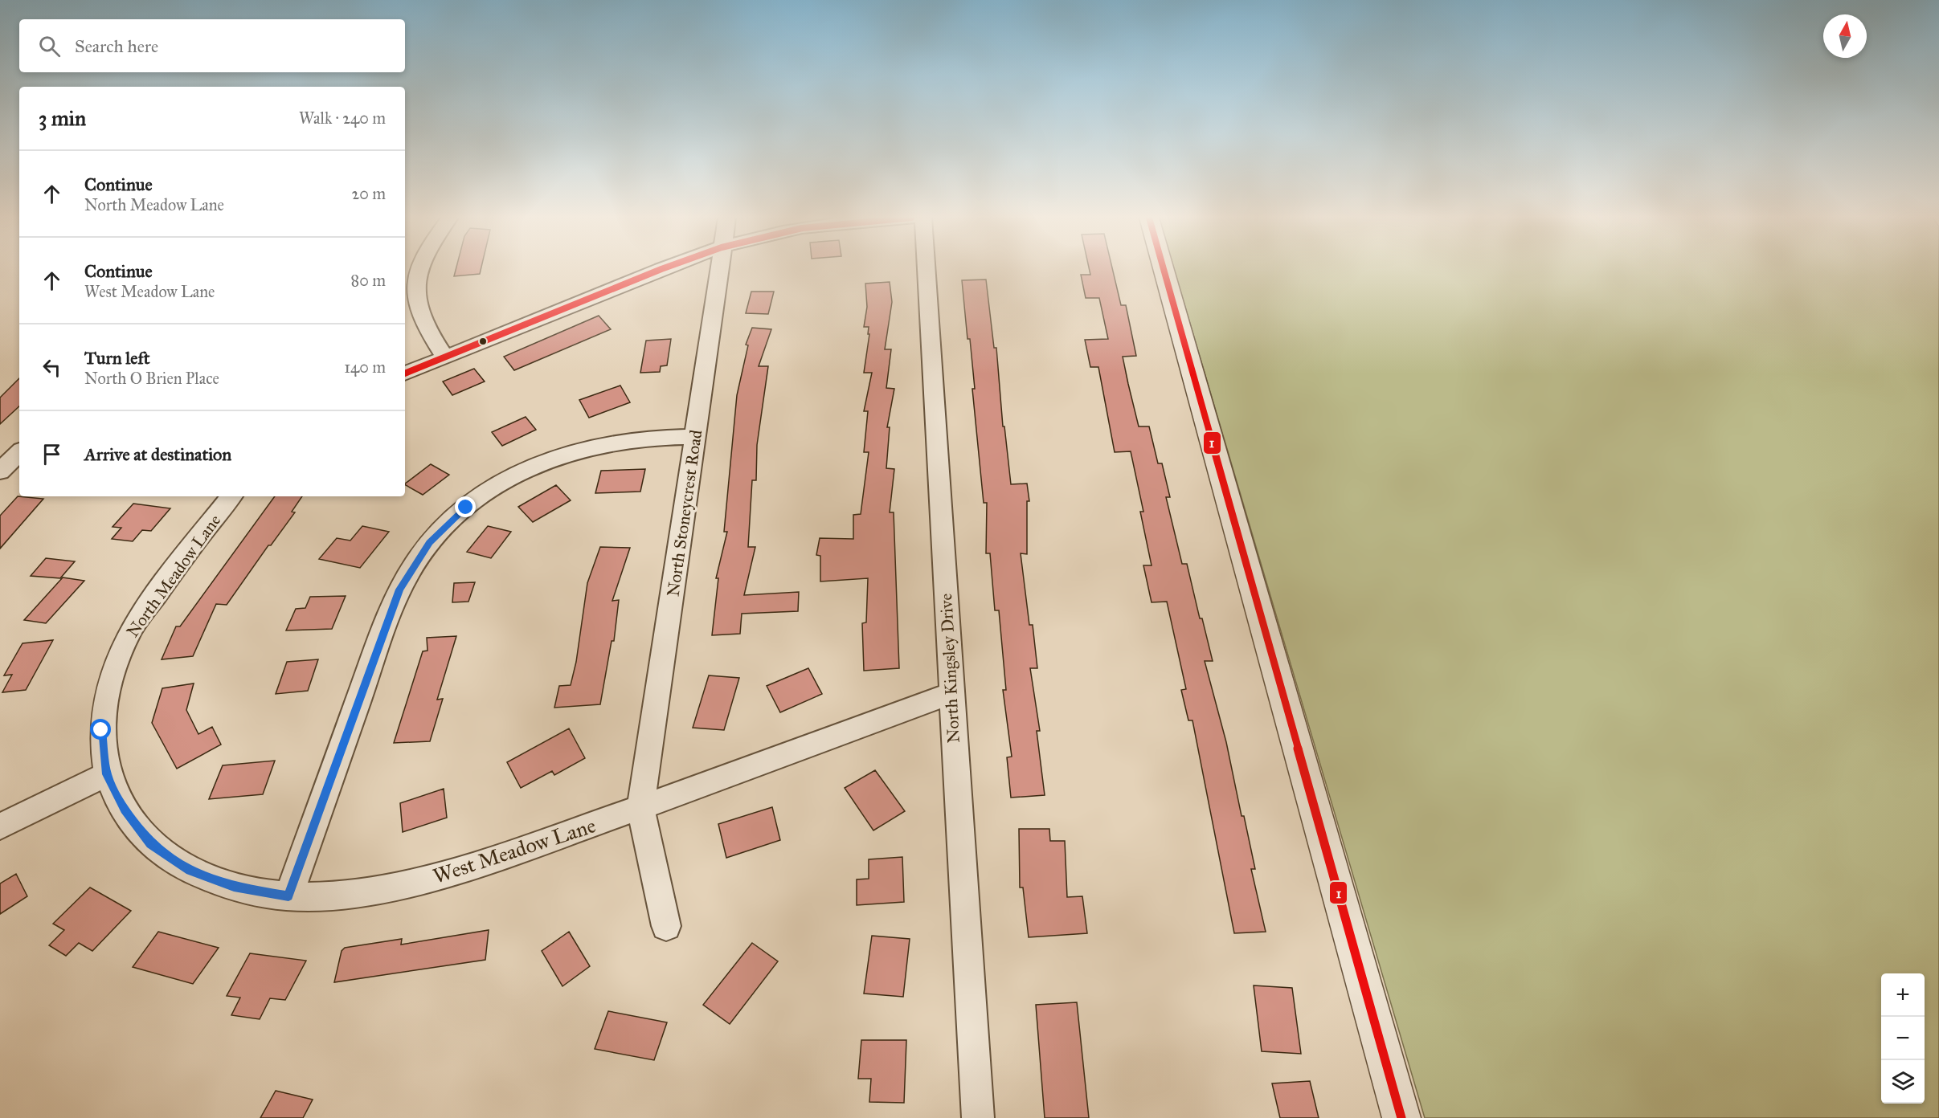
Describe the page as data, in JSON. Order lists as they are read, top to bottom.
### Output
{
  "streets": {
    "street": [
      "North Stoneycrest Road",
      "North Meadow Lane",
      "North Kingsley Drive",
      "West Meadow Lane"
    ]
  },
  "crossings": [
    ["North Stoneycrest Road", "West Meadow Lane"],
    ["North Meadow Lane", "West Meadow Lane"],
    ["North Kingsley Drive", "West Meadow Lane"]
  ],
  "lines": ["transit line 1"],
  "north": "top",
  "page": {
    "search": "Search here",
    "heading": ["3 min", "Walk · 240 m"],
    "list": [
      ["Continue", "North Meadow Lane", "20 m"],
      ["Continue", "West Meadow Lane", "80 m"],
      ["Turn left", "North O Brien Place", "140 m"],
      "Arrive at destination"
    ],
    "map_buttons": ["+", "−"]
  }
}
